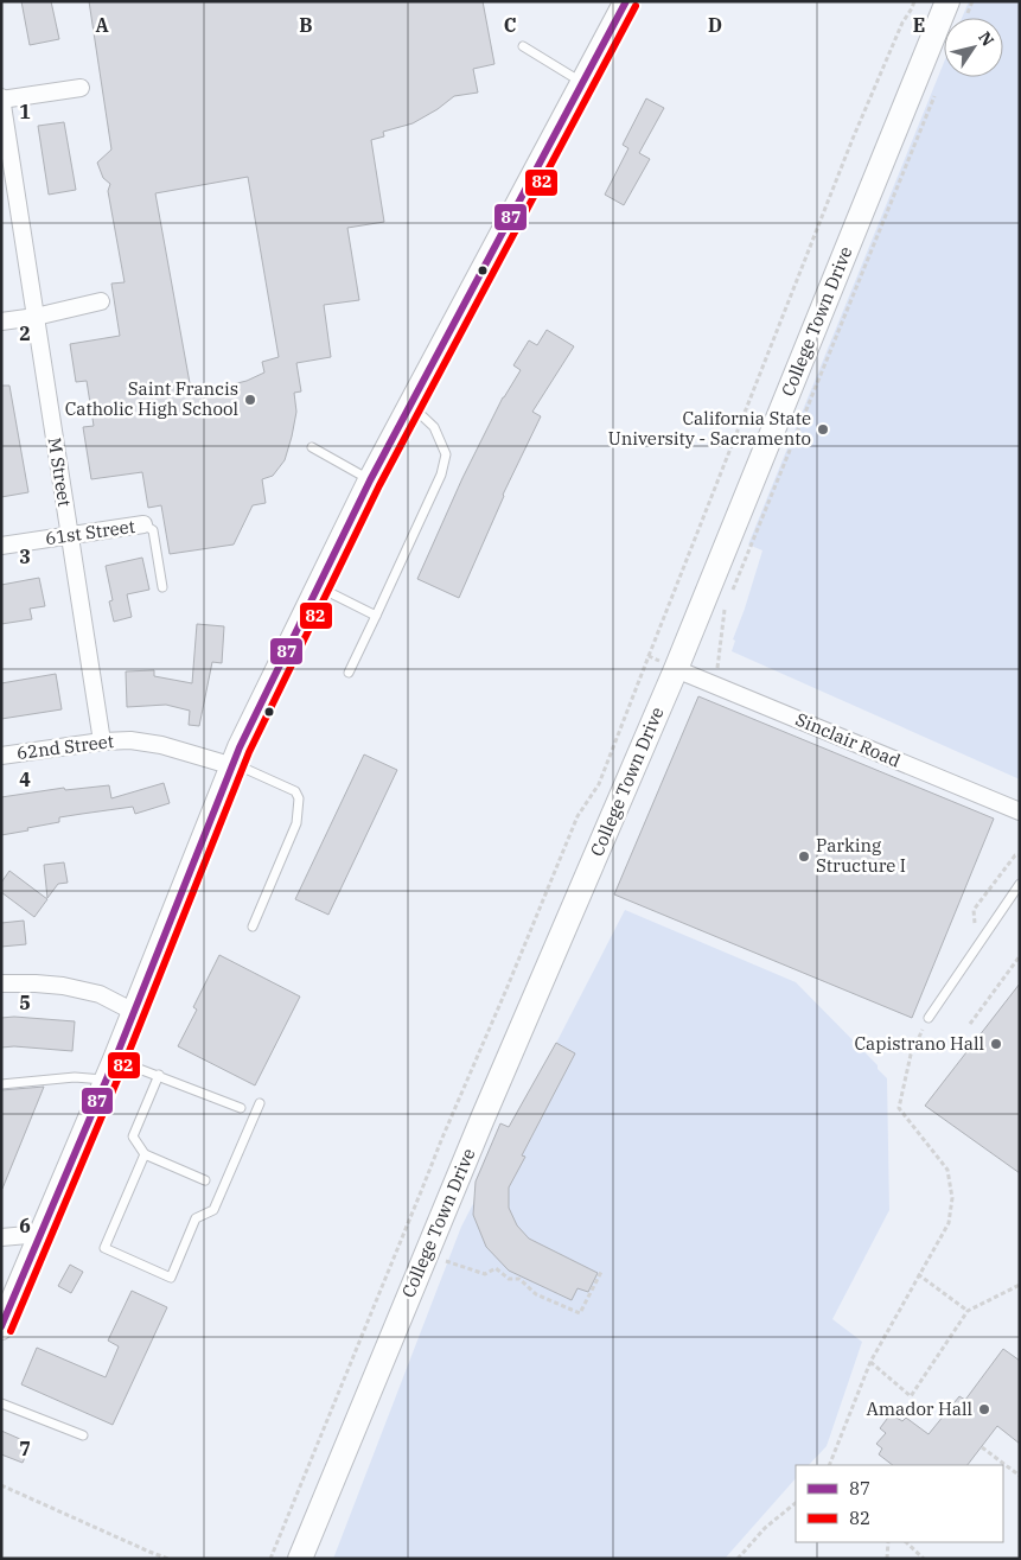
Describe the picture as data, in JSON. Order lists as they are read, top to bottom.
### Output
{
  "streets": {
    "street": [
      "College Town Drive",
      "M Street",
      "61st Street",
      "Sinclair Road",
      "62nd Street"
    ]
  },
  "crossings": [
    ["College Town Drive", "Sinclair Road"],
    ["M Street", "61st Street"],
    ["M Street", "62nd Street"]
  ],
  "places": [
    "Saint Francis Catholic High School",
    "California State University - Sacramento",
    "Parking Structure I",
    "Capistrano Hall",
    "Amador Hall"
  ],
  "lines": ["transit line 87", "transit line 82"],
  "legend": ["87", "82"],
  "north": "top right",
  "grid": {
    "columns": [
      "A",
      "B",
      "C",
      "D",
      "E"
    ],
    "rows": [
      "1",
      "2",
      "3",
      "4",
      "5",
      "6",
      "7"
    ]
  }
}
